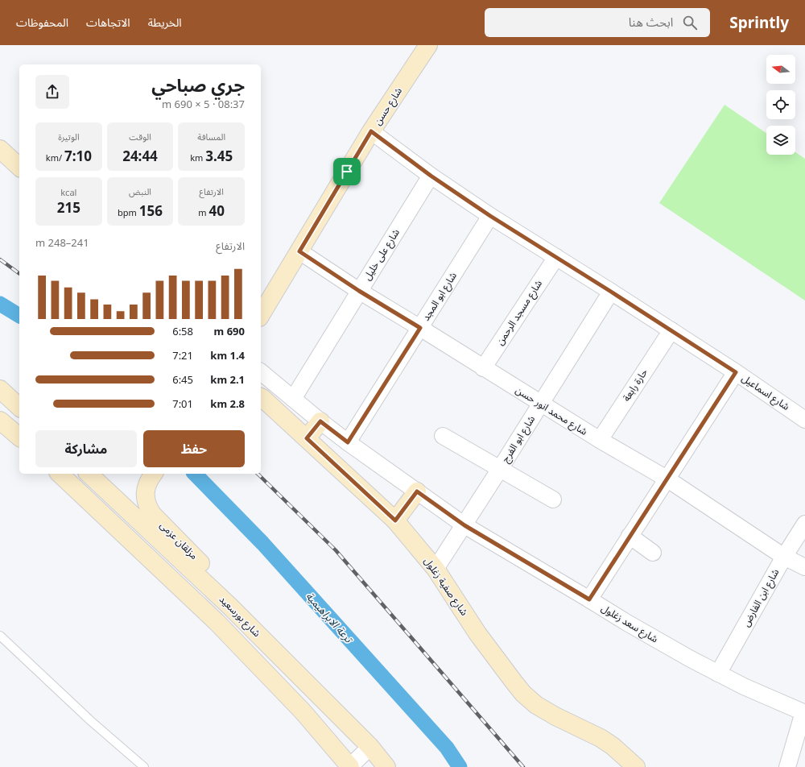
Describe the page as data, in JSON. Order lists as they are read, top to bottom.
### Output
{
  "streets": {
    "street": [
      "شارع حسن",
      "شارع على خليل",
      "شارع ابو المجد",
      "شارع مسجد الرحمن",
      "حارة رابعة",
      "شارع اسماعيل",
      "شارع محمد انور حسن",
      "شارع ابو الفرج",
      "مزلقان عزمى",
      "شارع صفية زغلول",
      "شارع ابن الفارض",
      "شارع بورسعيد",
      "شارع سعد زغلول"
    ]
  },
  "crossings": [
    ["شارع حسن", "شارع اسماعيل"],
    ["شارع حسن", "شارع محمد انور حسن"],
    ["شارع على خليل", "شارع اسماعيل"],
    ["شارع على خليل", "شارع محمد انور حسن"],
    ["شارع على خليل", "شارع سعد زغلول"],
    ["شارع ابو المجد", "شارع اسماعيل"],
    ["شارع ابو المجد", "شارع محمد انور حسن"],
    ["شارع ابو المجد", "شارع سعد زغلول"],
    ["شارع مسجد الرحمن", "شارع اسماعيل"],
    ["شارع مسجد الرحمن", "شارع محمد انور حسن"],
    ["حارة رابعة", "شارع اسماعيل"],
    ["حارة رابعة", "شارع محمد انور حسن"],
    ["شارع اسماعيل", "شارع ابو الفرج"],
    ["شارع محمد انور حسن", "شارع ابو الفرج"],
    ["شارع محمد انور حسن", "شارع ابن الفارض"],
    ["شارع ابو الفرج", "شارع صفية زغلول"],
    ["شارع ابو الفرج", "شارع سعد زغلول"],
    ["مزلقان عزمى", "شارع بورسعيد"],
    ["شارع ابن الفارض", "شارع سعد زغلول"]
  ],
  "water": ["ترعة الابراهيمية"],
  "north": "left",
  "page": {
    "header": "Sprintly",
    "search": "ابحث هنا",
    "nav": ["الخريطة", "الاتجاهات", "المحفوظات"],
    "heading": ["جري صباحي", "08:37 · 5 × 690 m"],
    "stats": [
      ["المسافة", "3.45 km"],
      ["الوقت", "24:44"],
      ["الوتيرة", "7:10 /km"],
      ["الارتفاع", "40 m"],
      ["النبض", "156 bpm"],
      ["kcal", "215"]
    ],
    "chart": ["الارتفاع", "241–248 m"],
    "list": [
      {
        "name": "690 m",
        "note": "6:58"
      },
      {
        "name": "1.4 km",
        "note": "7:21"
      },
      {
        "name": "2.1 km",
        "note": "6:45"
      },
      {
        "name": "2.8 km",
        "note": "7:01"
      }
    ],
    "buttons": ["حفظ", "مشاركة"]
  }
}
